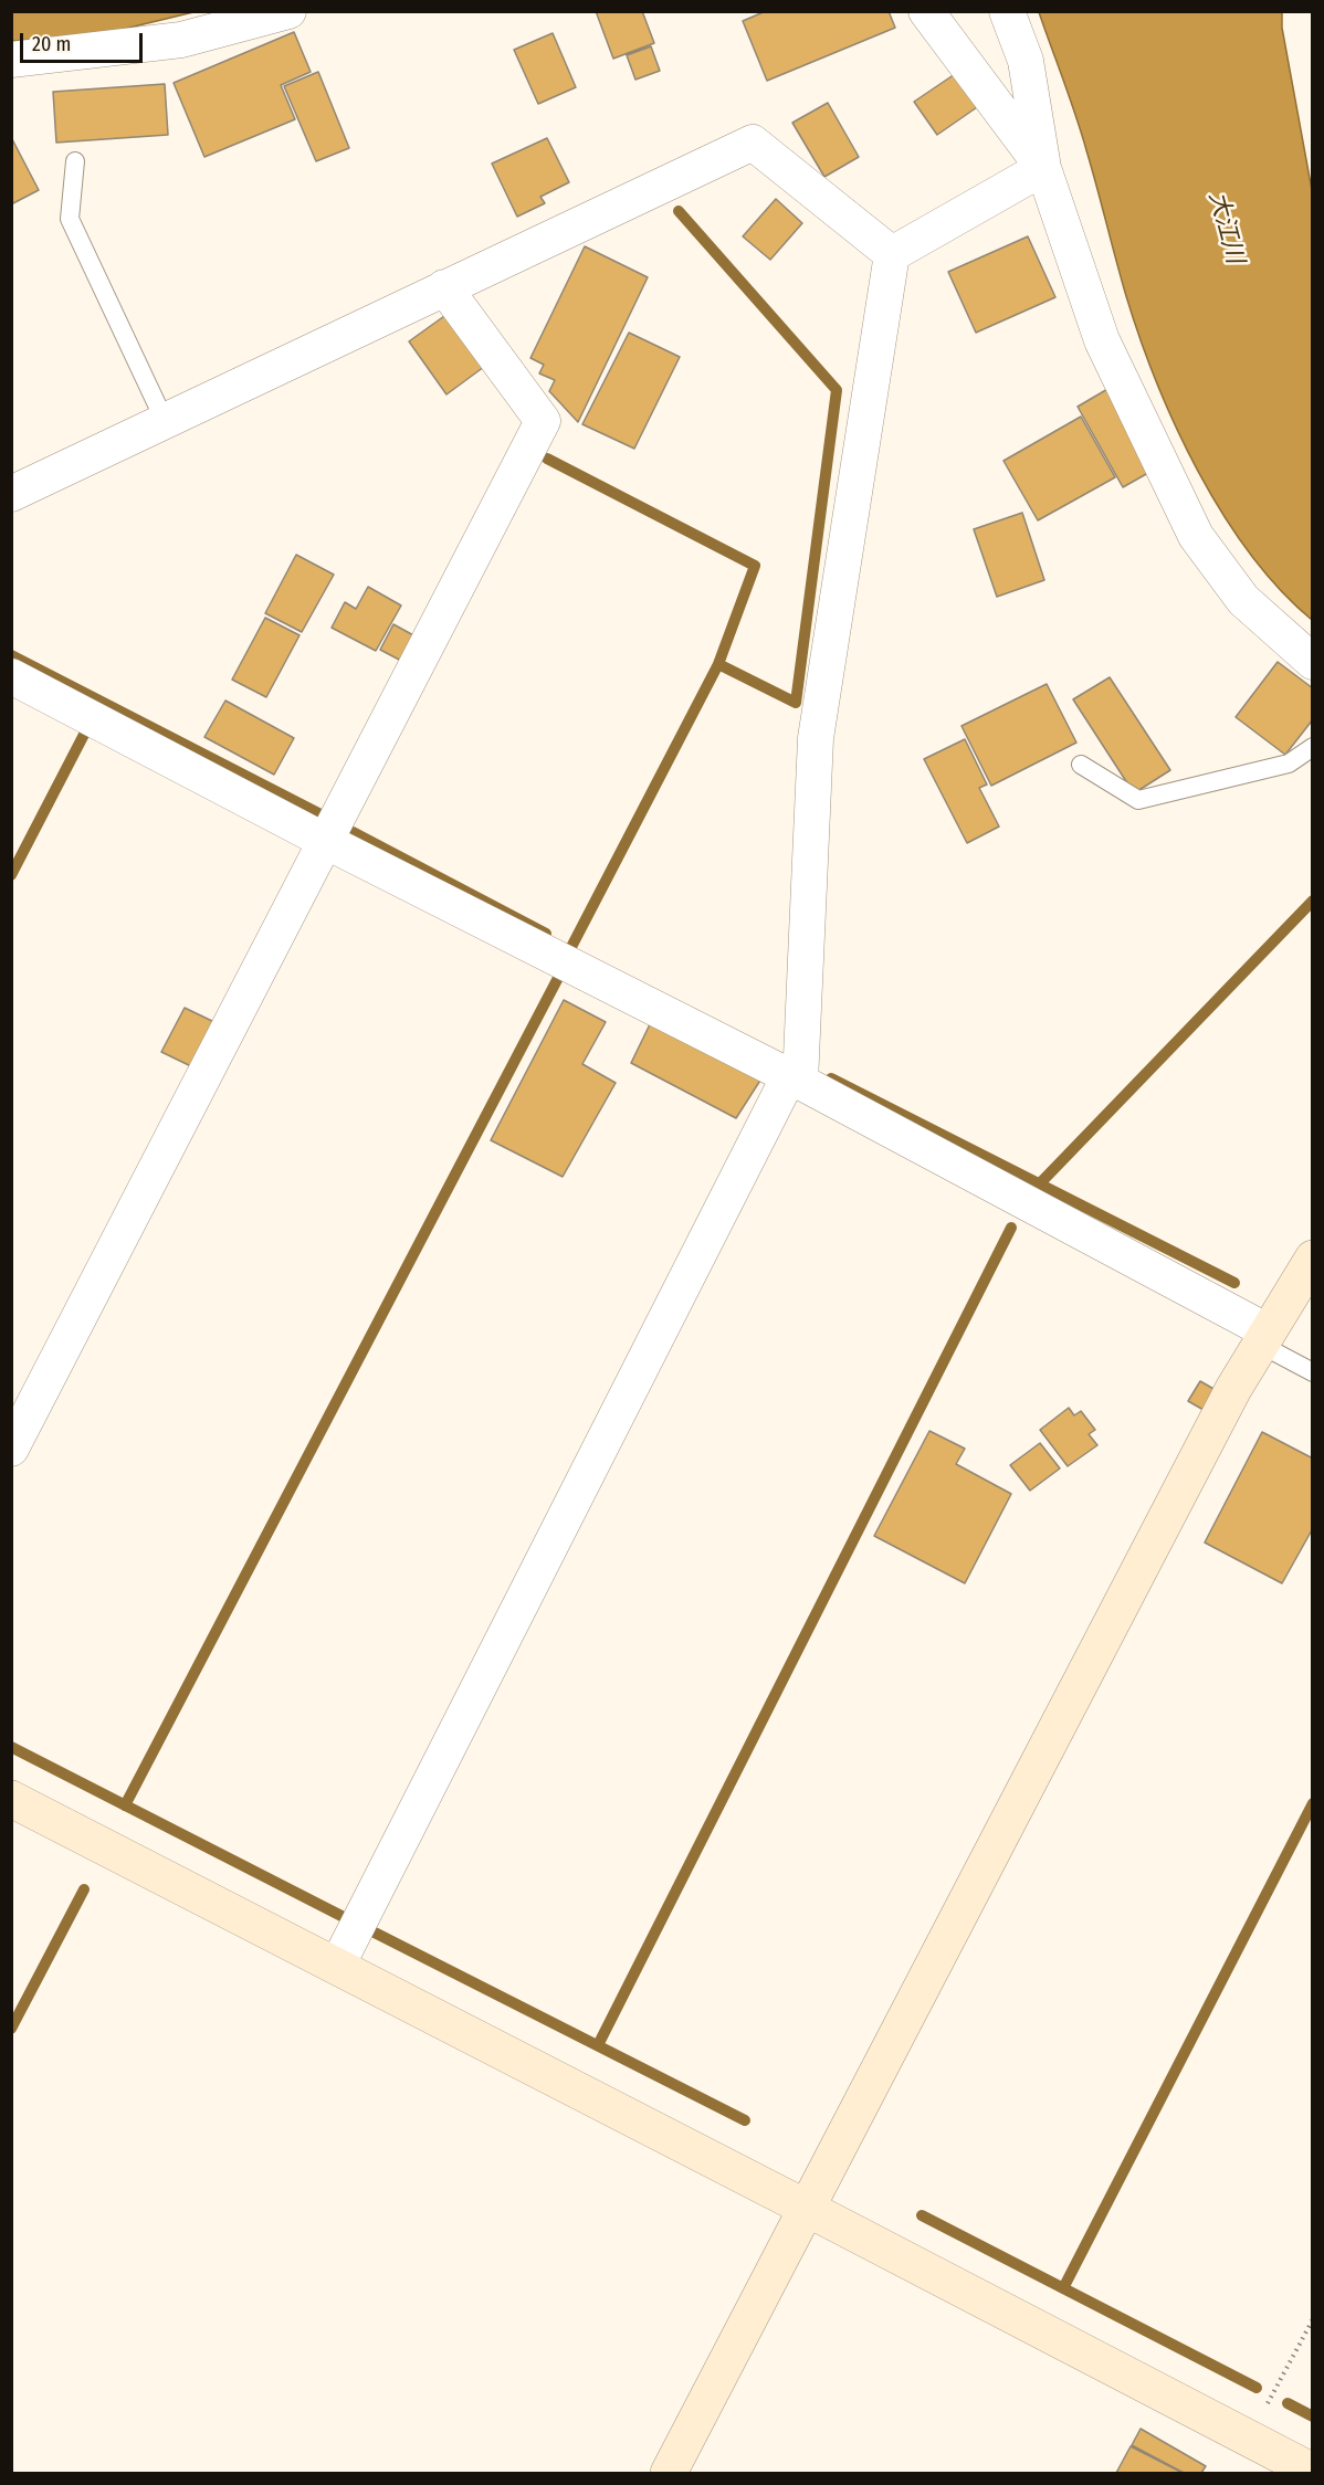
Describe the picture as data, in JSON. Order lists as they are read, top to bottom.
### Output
{
  "water": ["大江川"],
  "scale_bar": "20 m"
}
